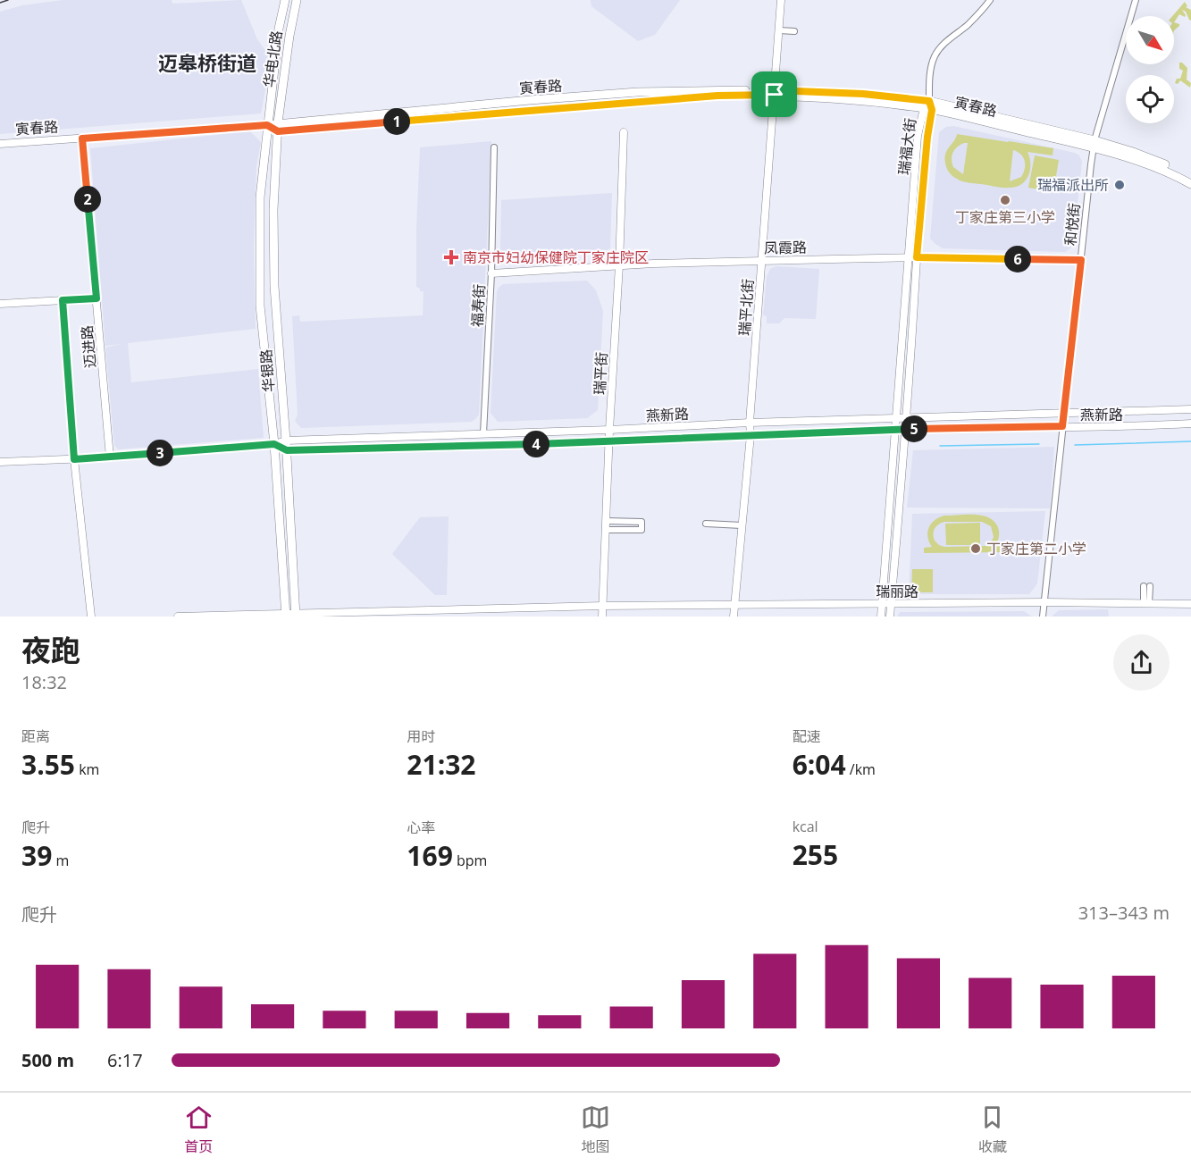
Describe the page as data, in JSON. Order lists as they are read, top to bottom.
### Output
{
  "streets": {
    "main road": ["华电北路", "寅春路", "华银路"],
    "street": [
      "瑞福大街",
      "和悦街",
      "凤霞路",
      "福寿街",
      "瑞平北街",
      "迈进路",
      "瑞平街",
      "燕新路",
      "瑞丽路"
    ]
  },
  "crossings": [
    ["华电北路", "寅春路"],
    ["华电北路", "华银路"],
    ["寅春路", "瑞福大街"],
    ["寅春路", "和悦街"],
    ["寅春路", "瑞平北街"],
    ["寅春路", "迈进路"],
    ["寅春路", "华银路"],
    ["瑞福大街", "凤霞路"],
    ["瑞福大街", "燕新路"],
    ["瑞福大街", "瑞丽路"],
    ["和悦街", "凤霞路"],
    ["和悦街", "燕新路"],
    ["和悦街", "瑞丽路"],
    ["凤霞路", "福寿街"],
    ["凤霞路", "瑞平北街"],
    ["凤霞路", "瑞平街"],
    ["福寿街", "燕新路"],
    ["瑞平北街", "燕新路"],
    ["瑞平北街", "瑞丽路"],
    ["迈进路", "燕新路"],
    ["华银路", "燕新路"],
    ["华银路", "瑞丽路"],
    ["瑞平街", "燕新路"],
    ["瑞平街", "瑞丽路"]
  ],
  "districts": ["迈皋桥街道"],
  "places": {
    "other": ["瑞福派出所", "丁家庄第三小学", "丁家庄第二小学"],
    "health": ["南京市妇幼保健院丁家庄院区"]
  },
  "north": "bottom right",
  "page": {
    "pins": [
      "1",
      "2",
      "6",
      "5",
      "4",
      "3"
    ],
    "heading": ["夜跑", "18:32"],
    "stats": [
      ["距离", "3.55 km"],
      ["用时", "21:32"],
      ["配速", "6:04 /km"],
      ["爬升", "39 m"],
      ["心率", "169 bpm"],
      ["kcal", "255"]
    ],
    "chart": ["爬升", "313–343 m"],
    "list": [
      {
        "name": "500 m",
        "note": "6:17"
      }
    ],
    "tabs": ["首页", "地图", "收藏"]
  }
}
